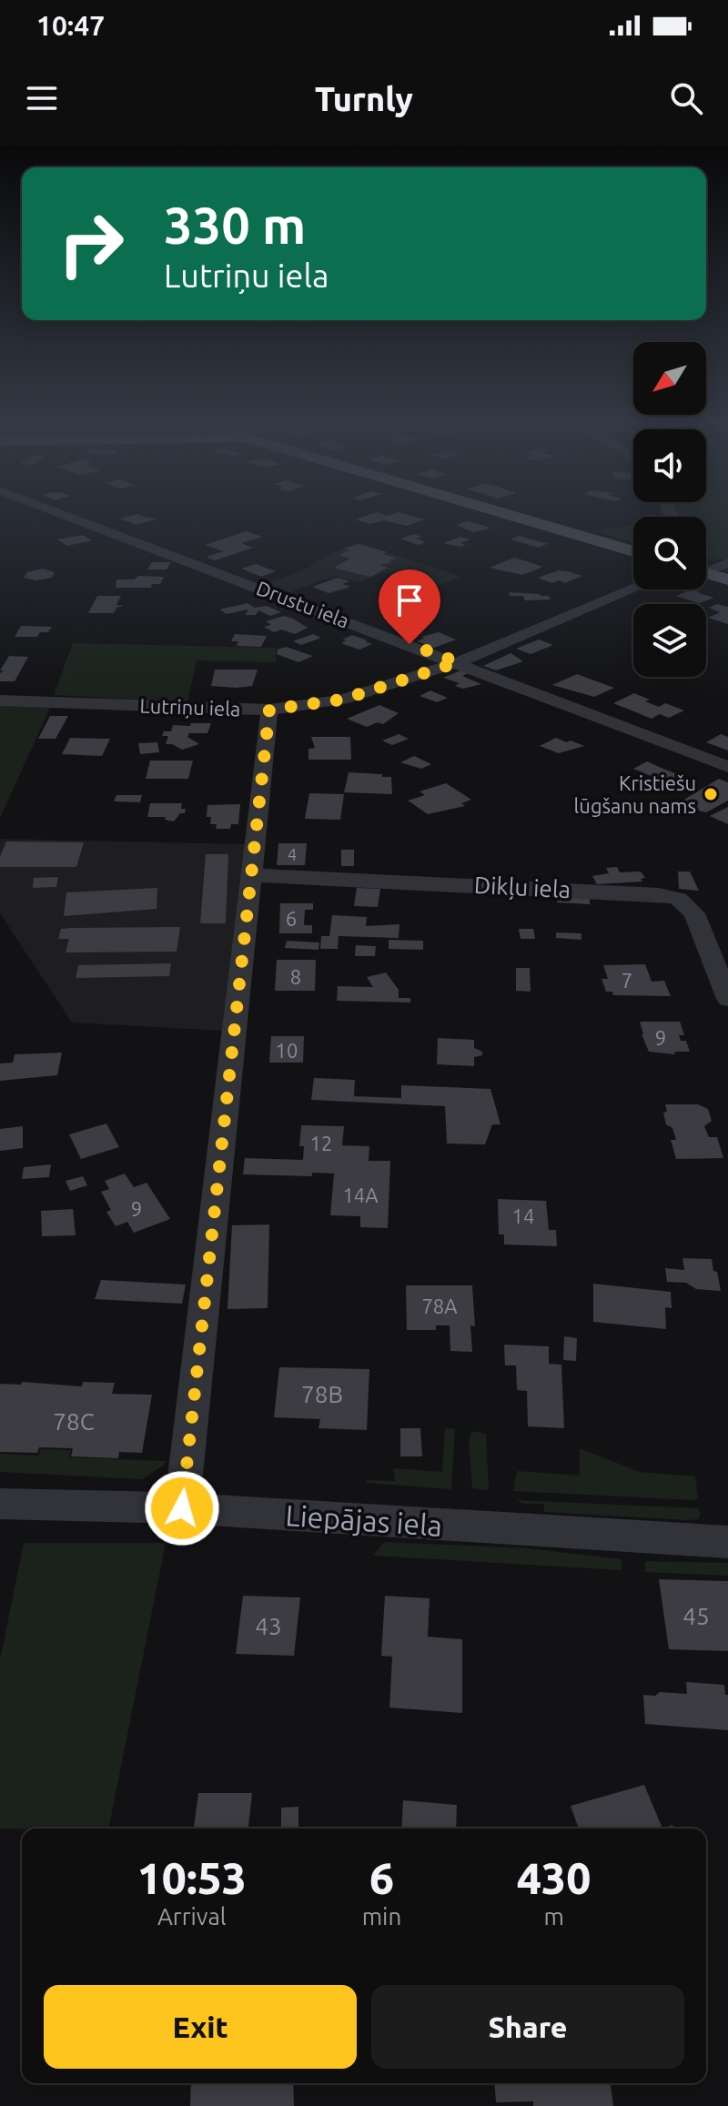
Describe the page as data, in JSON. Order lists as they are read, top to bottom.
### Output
{
  "streets": {
    "street": [
      "Drustu iela",
      "Lutriņu iela",
      "Dikļu iela",
      "Liepājas iela"
    ]
  },
  "crossings": [
    ["Drustu iela", "Lutriņu iela"]
  ],
  "places": ["Kristiešu lūgšanu nams"],
  "house_numbers": [
    "4",
    "6",
    "8",
    "7",
    "9",
    "10",
    "12",
    "14A",
    "9",
    "14",
    "78A",
    "78B",
    "78C",
    "45",
    "43"
  ],
  "north": "bottom left",
  "page": {
    "status": "10:47",
    "header": "Turnly",
    "turn": ["330 m", "Lutriņu iela"],
    "eta": [
      "10:53",
      "Arrival",
      "6",
      "min",
      "430",
      "m"
    ],
    "buttons": ["Exit", "Share"]
  }
}
